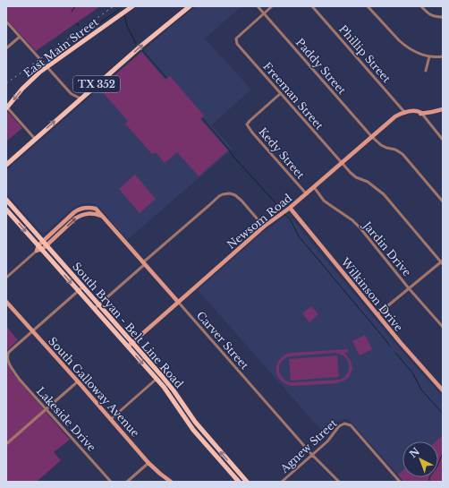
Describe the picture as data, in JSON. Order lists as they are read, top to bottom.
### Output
{
  "streets": {
    "main road": ["East Main Street", "TX 352", "South Bryan - Belt Line Road"],
    "street": [
      "Phillip Street",
      "Paddy Street",
      "Freeman Street",
      "Kedy Street",
      "Newsom Road",
      "Jardin Drive",
      "Wilkinson Drive",
      "Carver Street",
      "South Galloway Avenue",
      "Lakeside Drive",
      "Agnew Street"
    ]
  },
  "crossings": [
    ["Phillip Street", "Newsom Road"],
    ["Paddy Street", "Freeman Street"],
    ["Paddy Street", "Newsom Road"],
    ["Freeman Street", "Kedy Street"],
    ["Freeman Street", "Newsom Road"],
    ["Kedy Street", "Newsom Road"],
    ["Newsom Road", "Jardin Drive"],
    ["Newsom Road", "Wilkinson Drive"],
    ["Newsom Road", "South Bryan - Belt Line Road"],
    ["Newsom Road", "Carver Street"],
    ["South Bryan - Belt Line Road", "Carver Street"],
    ["Carver Street", "Agnew Street"],
    ["South Galloway Avenue", "Lakeside Drive"]
  ],
  "one_way": ["East Main Street"],
  "north": "top left"
}
